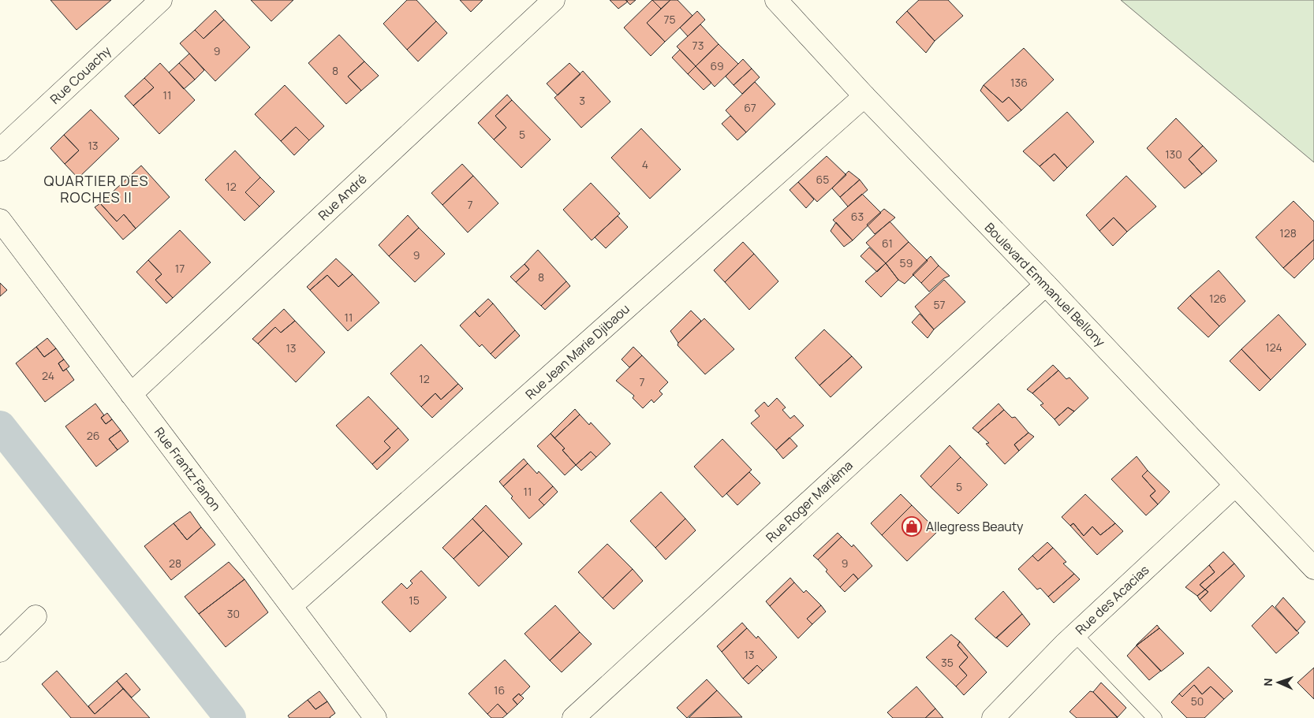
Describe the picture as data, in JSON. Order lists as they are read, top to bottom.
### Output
{
  "streets": {
    "street": [
      "Rue Couachy",
      "Rue André",
      "Boulevard Emmanuel Bellony",
      "Rue Jean Marie Djibaou",
      "Rue Frantz Fanon",
      "Rue Roger Marièma",
      "Rue des Acacias"
    ]
  },
  "crossings": [
    ["Rue André", "Rue Frantz Fanon"],
    ["Boulevard Emmanuel Bellony", "Rue Jean Marie Djibaou"],
    ["Boulevard Emmanuel Bellony", "Rue Roger Marièma"],
    ["Boulevard Emmanuel Bellony", "Rue des Acacias"],
    ["Rue Jean Marie Djibaou", "Rue Frantz Fanon"]
  ],
  "districts": ["QUARTIER DES ROCHES II"],
  "places": {
    "shop": ["Allegress Beauty"]
  },
  "house_numbers": [
    "75",
    "73",
    "9",
    "69",
    "8",
    "136",
    "11",
    "3",
    "67",
    "5",
    "13",
    "130",
    "4",
    "65",
    "12",
    "7",
    "63",
    "128",
    "61",
    "9",
    "59",
    "17",
    "8",
    "126",
    "57",
    "11",
    "124",
    "13",
    "24",
    "12",
    "7",
    "26",
    "5",
    "11",
    "28",
    "9",
    "15",
    "30",
    "13",
    "35",
    "16",
    "50"
  ],
  "north": "left"
}
